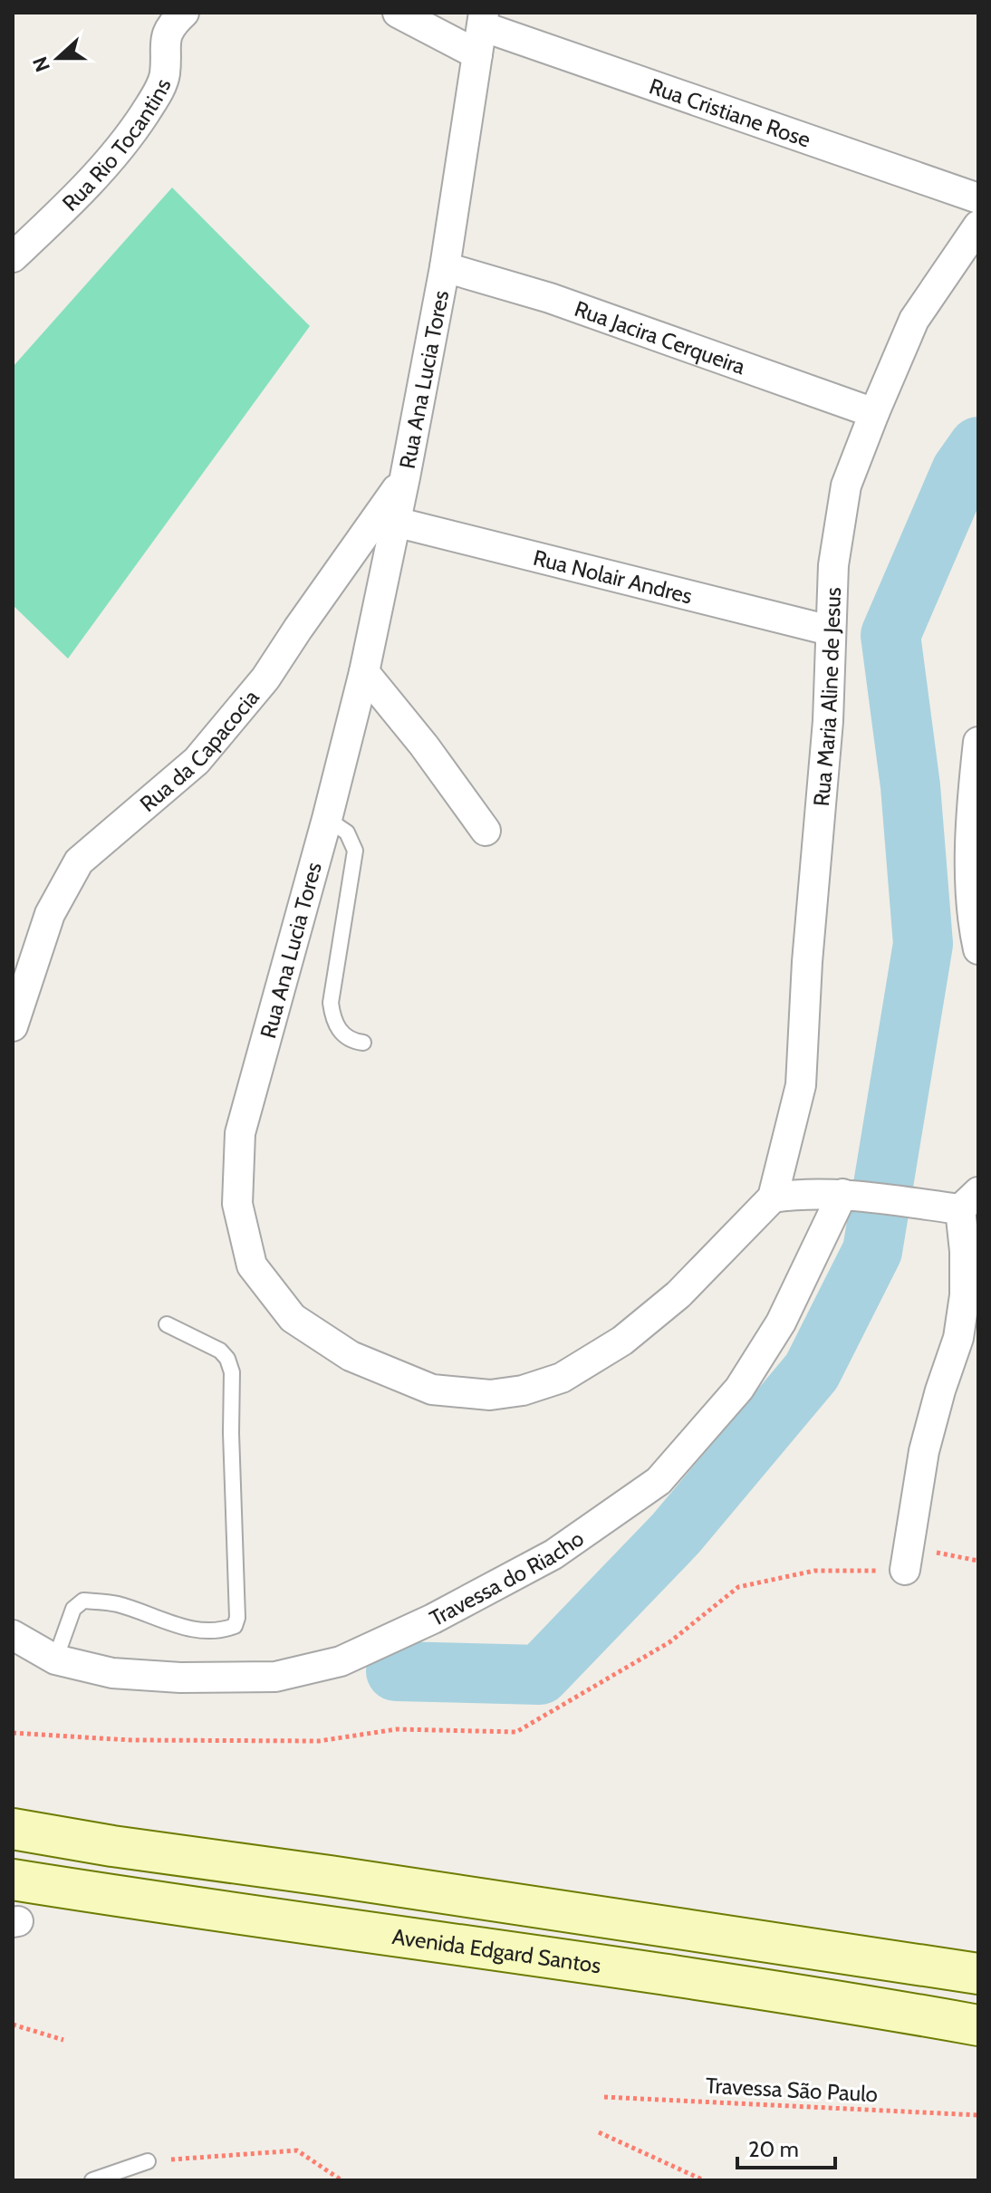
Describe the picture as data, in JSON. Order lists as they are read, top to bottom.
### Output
{
  "streets": {
    "main road": ["Avenida Edgard Santos"],
    "street": [
      "Rua Cristiane Rose",
      "Rua Rio Tocantins",
      "Rua Jacira Cerqueira",
      "Rua Ana Lucia Tores",
      "Rua Nolair Andres",
      "Rua Maria Aline de Jesus",
      "Rua da Capacocia",
      "Travessa do Riacho"
    ],
    "path": ["Travessa São Paulo"]
  },
  "crossings": [
    ["Rua Cristiane Rose", "Rua Ana Lucia Tores"],
    ["Rua Jacira Cerqueira", "Rua Ana Lucia Tores"],
    ["Rua Jacira Cerqueira", "Rua Maria Aline de Jesus"],
    ["Rua Ana Lucia Tores", "Rua Nolair Andres"],
    ["Rua Ana Lucia Tores", "Rua Maria Aline de Jesus"],
    ["Rua Ana Lucia Tores", "Rua da Capacocia"],
    ["Rua Nolair Andres", "Rua Maria Aline de Jesus"]
  ],
  "scale_bar": "20 m",
  "north": "left"
}
